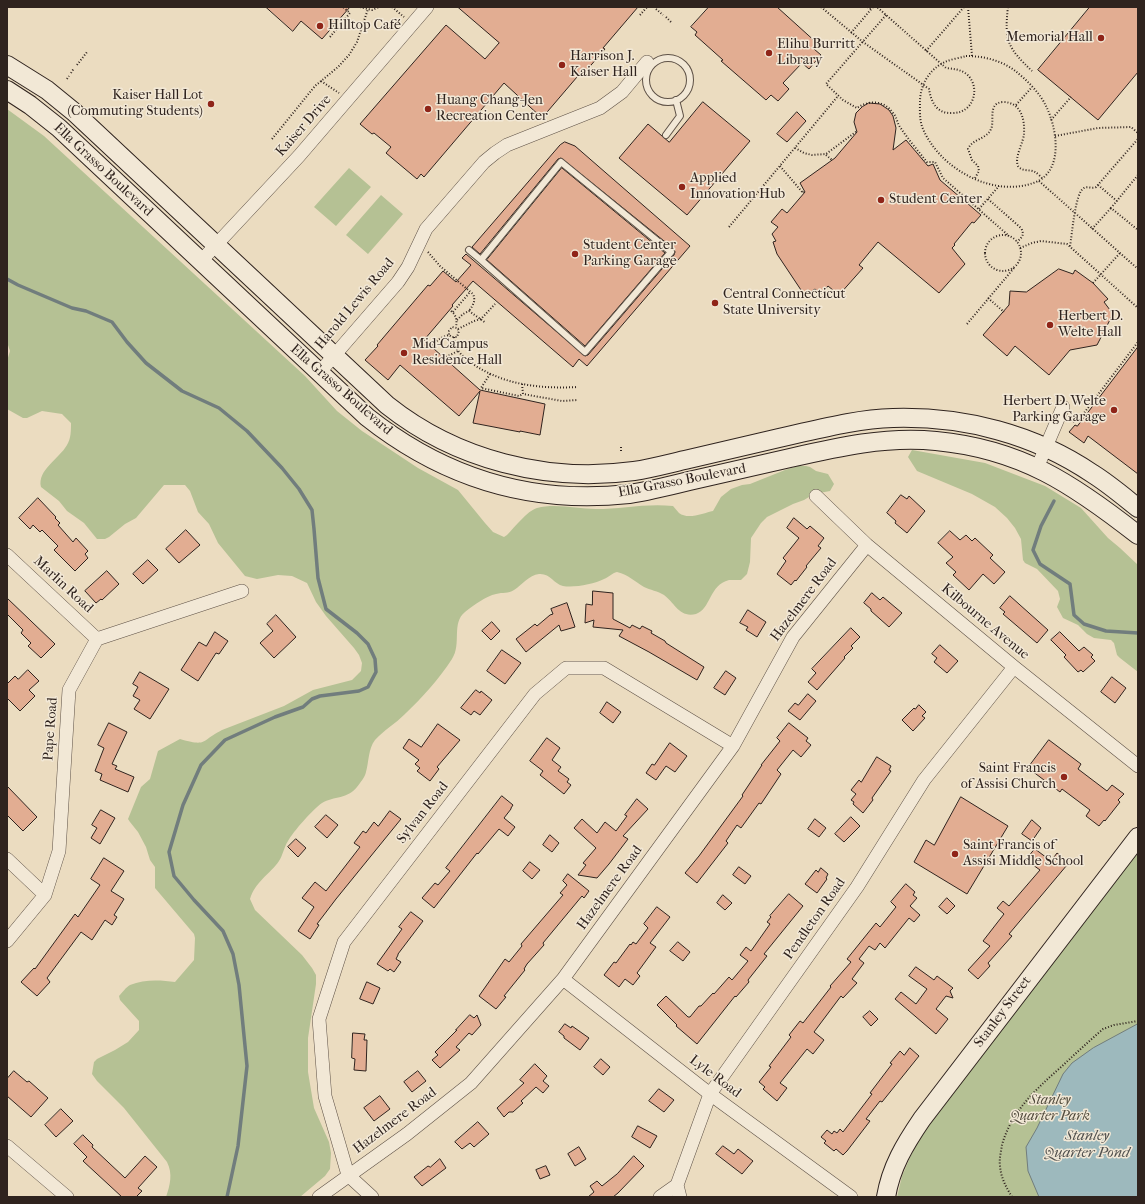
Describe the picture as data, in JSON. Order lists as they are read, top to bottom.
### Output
{
  "streets": {
    "main road": ["Ella Grasso Boulevard", "Stanley Street"],
    "street": [
      "Kaiser Drive",
      "Harold Lewis Road",
      "Marlin Road",
      "Hazelmere Road",
      "Kilbourne Avenue",
      "Pape Road",
      "Sylvan Road",
      "Pendleton Road",
      "Lyle Road"
    ]
  },
  "crossings": [
    ["Kaiser Drive", "Ella Grasso Boulevard"],
    ["Ella Grasso Boulevard", "Harold Lewis Road"],
    ["Marlin Road", "Pape Road"],
    ["Hazelmere Road", "Kilbourne Avenue"],
    ["Hazelmere Road", "Sylvan Road"],
    ["Hazelmere Road", "Lyle Road"],
    ["Kilbourne Avenue", "Pendleton Road"],
    ["Pendleton Road", "Lyle Road"]
  ],
  "water": ["Stanley Quarter Pond"],
  "parks": ["Stanley Quarter Park"],
  "places": [
    "Hilltop Café",
    "Memorial Hall",
    "Elihu Burritt Library",
    "Harrison J. Kaiser Hall",
    "Kaiser Hall Lot (Commuting Students)",
    "Huang Chang-Jen Recreation Center",
    "Applied Innovation Hub",
    "Student Center",
    "Student Center Parking Garage",
    "Central Connecticut State University",
    "Herbert D. Welte Hall",
    "Mid-Campus Residence Hall",
    "Herbert D. Welte Parking Garage",
    "Saint Francis of Assisi Church",
    "Saint Francis of Assisi Middle School"
  ]
}
